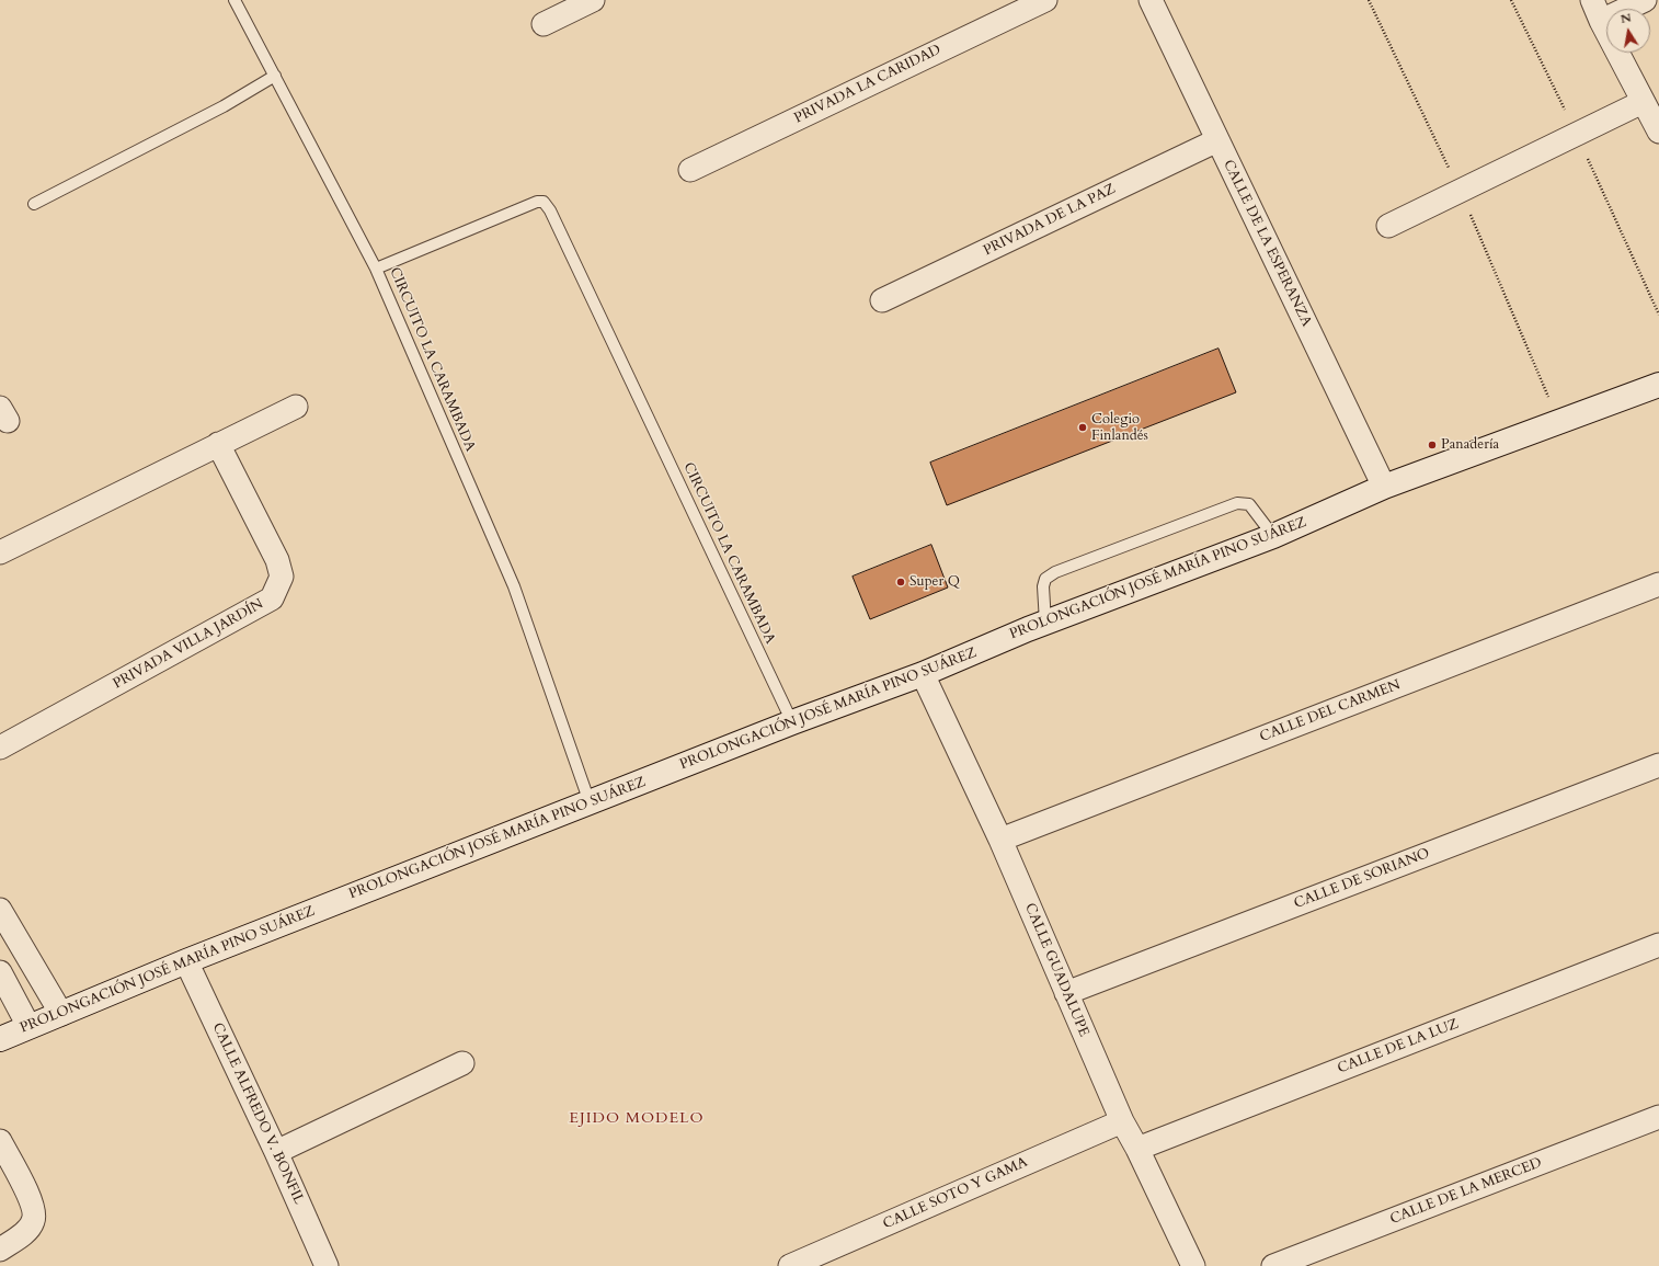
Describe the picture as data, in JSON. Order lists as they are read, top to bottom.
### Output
{
  "streets": {
    "main road": ["PROLONGACIÓN JOSÉ MARÍA PINO SUÁREZ"],
    "street": [
      "PRIVADA LA CARIDAD",
      "PRIVADA DE LA PAZ",
      "CALLE DE LA ESPERANZA",
      "PRIVADA VILLA JARDÍN",
      "CALLE DEL CARMEN",
      "CALLE DE SORIANO",
      "CALLE GUADALUPE",
      "CALLE DE LA LUZ",
      "CALLE ALFREDO V. BONFIL",
      "CALLE DE LA MERCED",
      "CALLE SOTO Y GAMA"
    ],
    "lane": ["CIRCUITO LA CARAMBADA"]
  },
  "crossings": [
    ["PRIVADA DE LA PAZ", "CALLE DE LA ESPERANZA"],
    ["CALLE DE LA ESPERANZA", "PROLONGACIÓN JOSÉ MARÍA PINO SUÁREZ"],
    ["CIRCUITO LA CARAMBADA", "PROLONGACIÓN JOSÉ MARÍA PINO SUÁREZ"],
    ["PROLONGACIÓN JOSÉ MARÍA PINO SUÁREZ", "CALLE GUADALUPE"],
    ["PROLONGACIÓN JOSÉ MARÍA PINO SUÁREZ", "CALLE ALFREDO V. BONFIL"],
    ["CALLE DEL CARMEN", "CALLE GUADALUPE"],
    ["CALLE DE SORIANO", "CALLE GUADALUPE"],
    ["CALLE GUADALUPE", "CALLE DE LA LUZ"],
    ["CALLE GUADALUPE", "CALLE SOTO Y GAMA"]
  ],
  "districts": ["EJIDO MODELO"],
  "places": ["Colegio Finlandés", "Panadería", "Super Q"],
  "north": "top"
}
